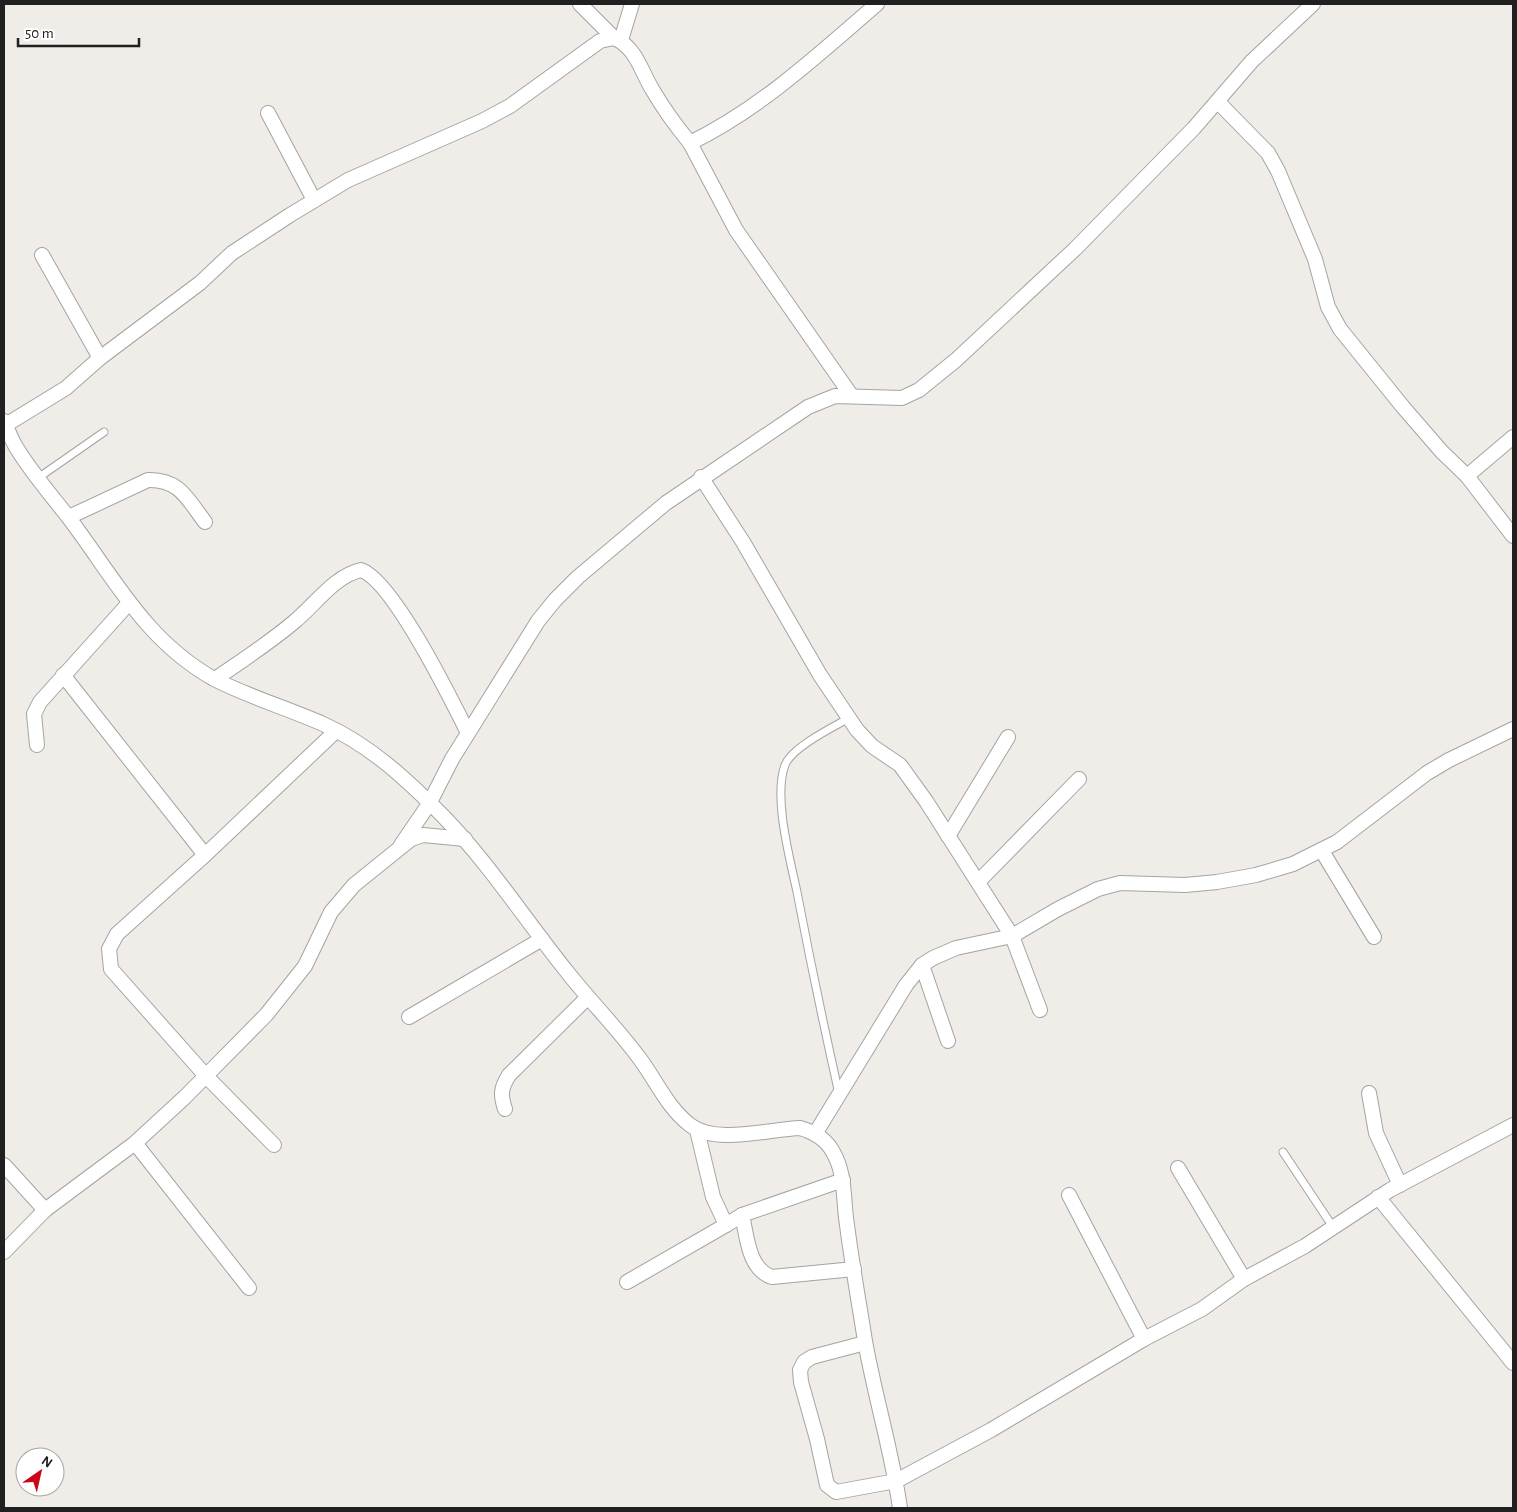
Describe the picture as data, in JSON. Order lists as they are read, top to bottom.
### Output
{
  "scale_bar": "50 m",
  "north": "top right"
}
